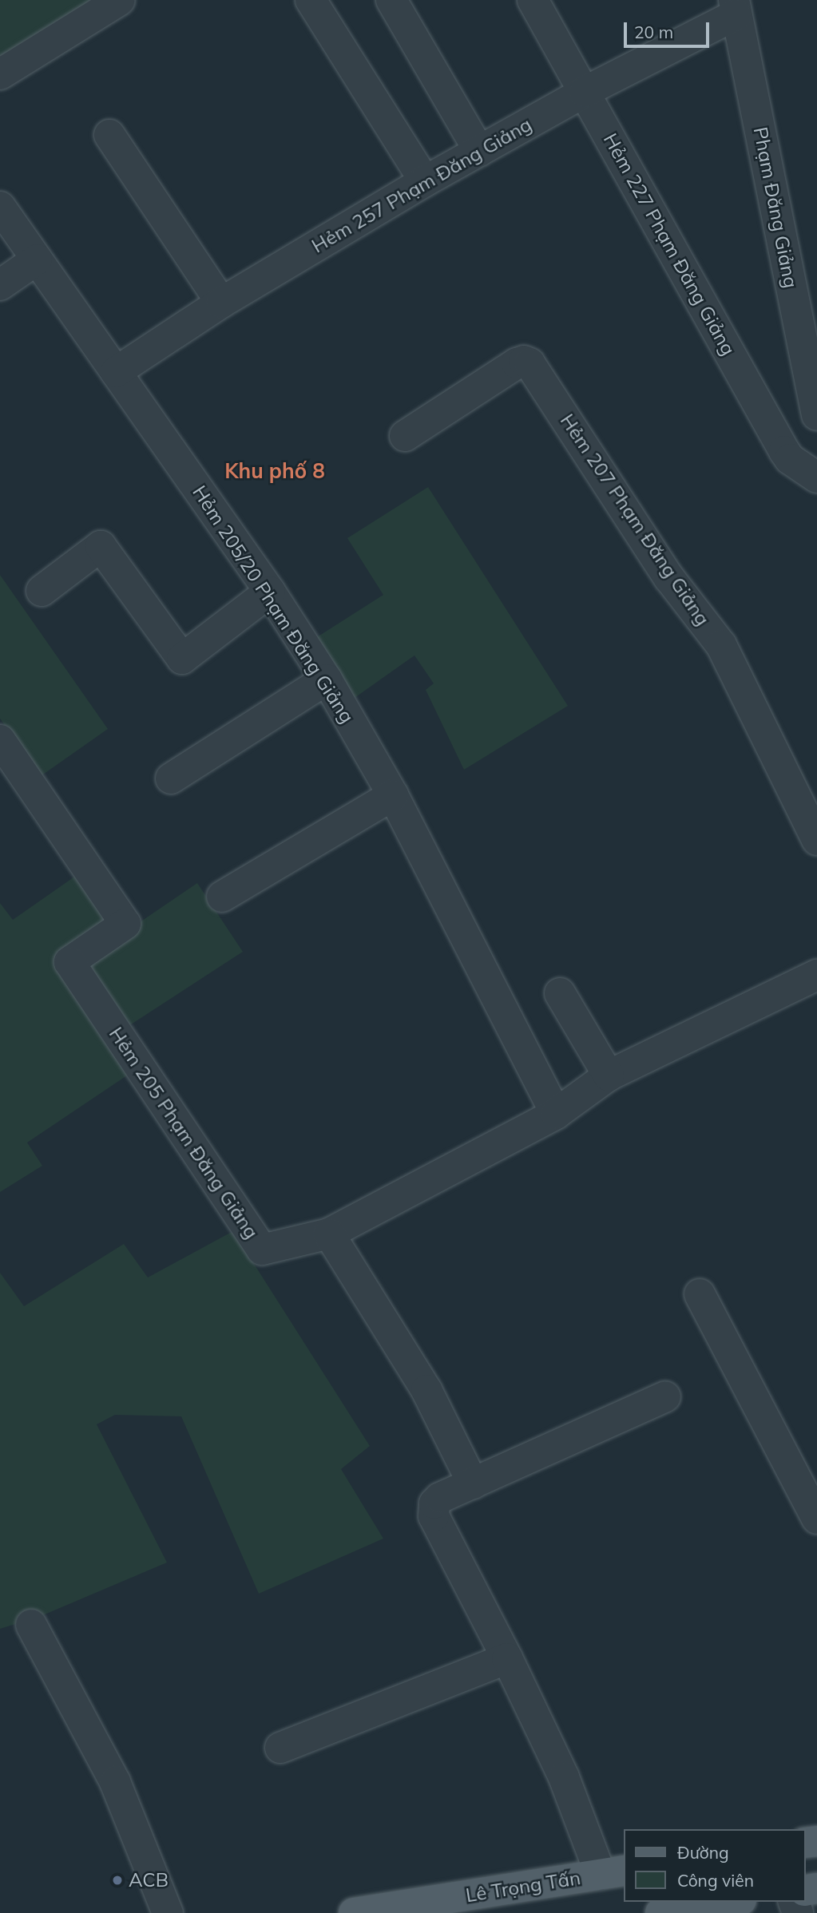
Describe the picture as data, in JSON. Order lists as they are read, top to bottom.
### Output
{
  "streets": {
    "main road": ["Lê Trọng Tấn"],
    "street": [
      "Hẻm 257 Phạm Đăng Giảng",
      "Phạm Đăng Giảng",
      "Hẻm 227 Phạm Đăng Giảng",
      "Hẻm 207 Phạm Đăng Giảng",
      "Hẻm 205/20 Phạm Đăng Giảng",
      "Hẻm 205 Phạm Đăng Giảng"
    ]
  },
  "crossings": [
    ["Hẻm 257 Phạm Đăng Giảng", "Phạm Đăng Giảng"],
    ["Hẻm 257 Phạm Đăng Giảng", "Hẻm 227 Phạm Đăng Giảng"],
    ["Hẻm 257 Phạm Đăng Giảng", "Hẻm 205/20 Phạm Đăng Giảng"],
    ["Hẻm 205/20 Phạm Đăng Giảng", "Hẻm 205 Phạm Đăng Giảng"]
  ],
  "districts": ["Khu phố 8"],
  "places": ["ACB"],
  "legend": ["Đường", "Công viên"],
  "scale_bar": "20 m"
}
